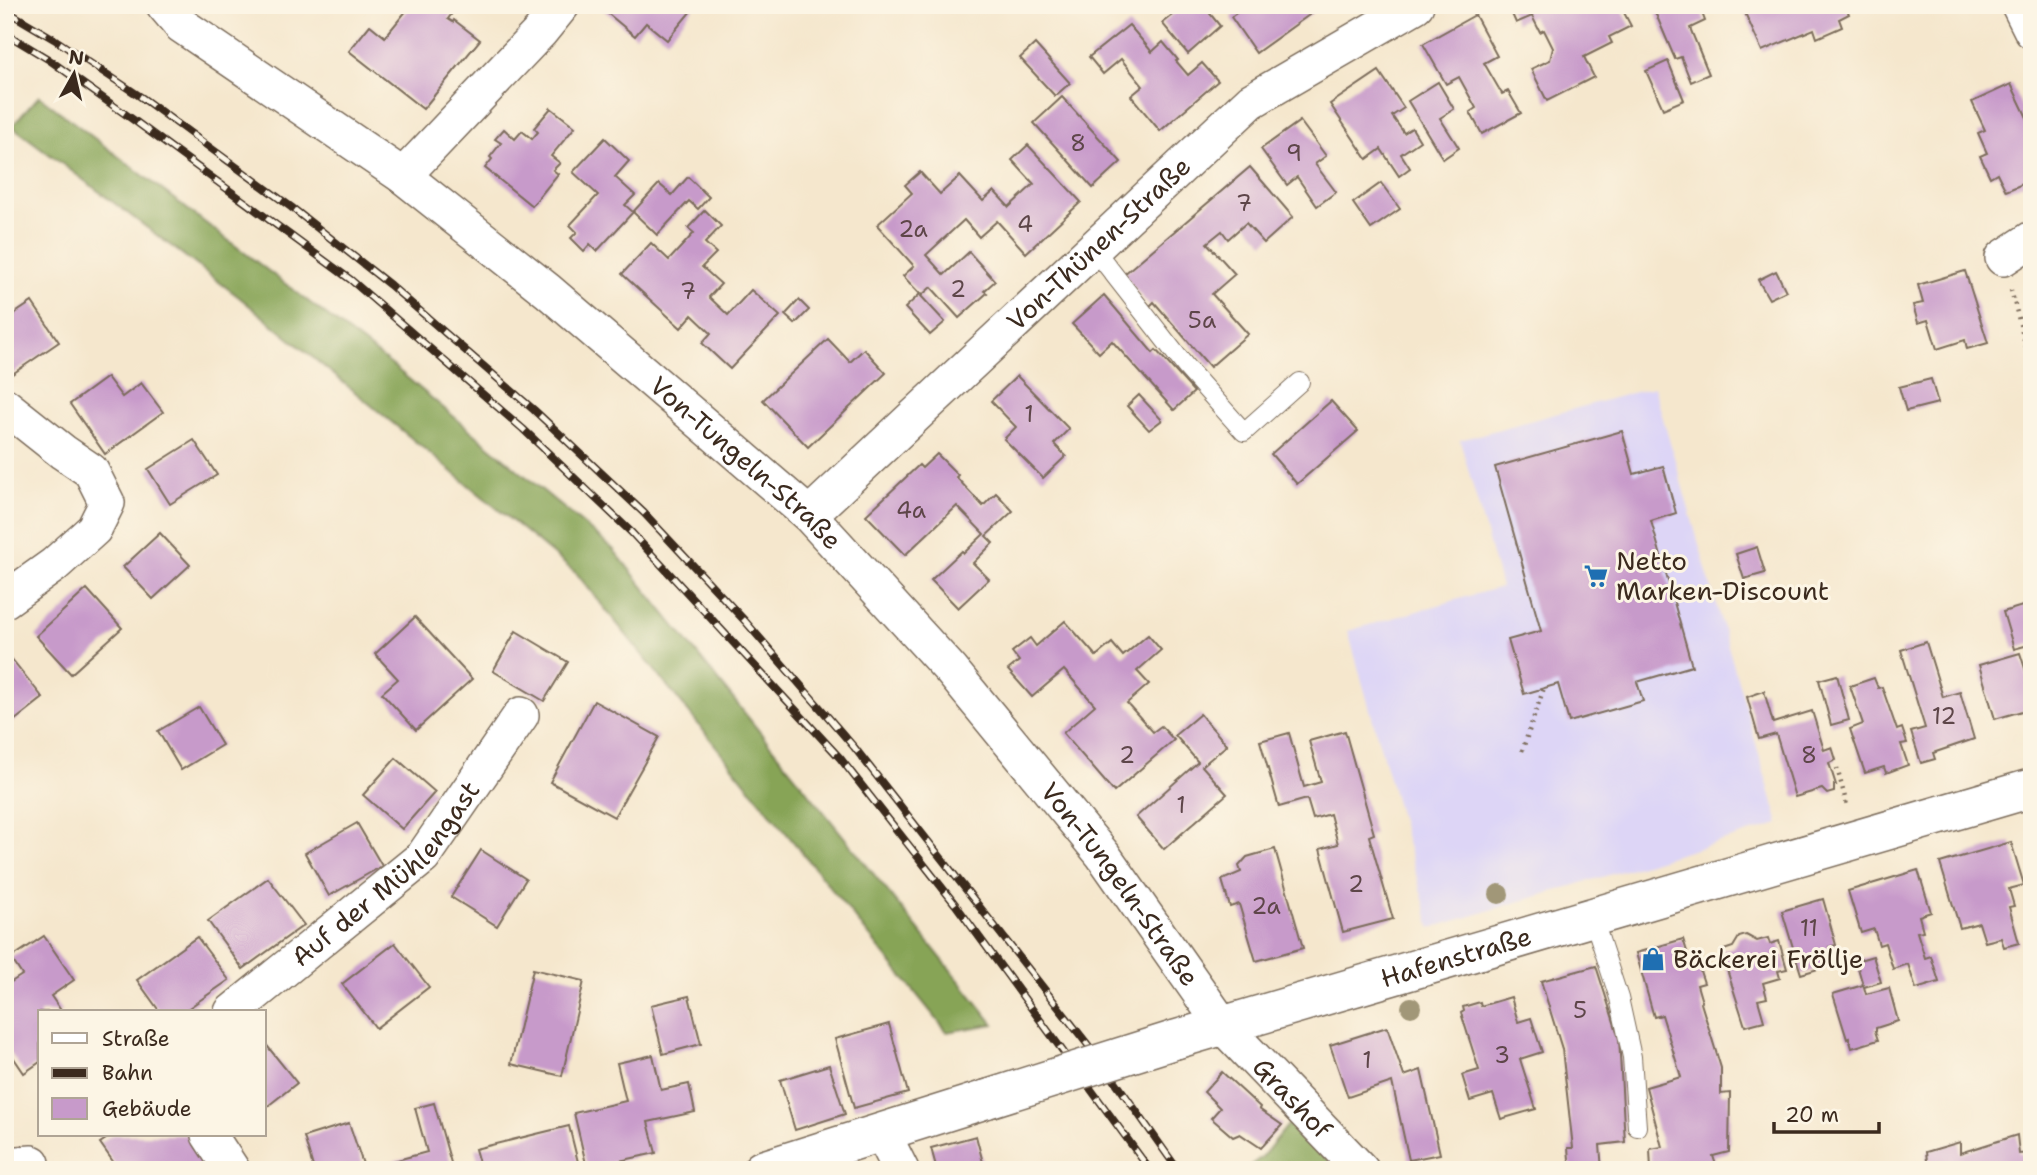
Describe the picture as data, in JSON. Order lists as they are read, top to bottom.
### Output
{
  "streets": {
    "street": [
      "Von-Thünen-Straße",
      "Von-Tungeln-Straße",
      "Auf der Mühlengast",
      "Hafenstraße",
      "Grashof"
    ]
  },
  "crossings": [
    ["Von-Thünen-Straße", "Von-Tungeln-Straße"],
    ["Von-Tungeln-Straße", "Hafenstraße"],
    ["Von-Tungeln-Straße", "Grashof"],
    ["Hafenstraße", "Grashof"]
  ],
  "places": {
    "supermarket": ["Netto Marken-Discount"],
    "shop": ["Bäckerei Fröllje"]
  },
  "house_numbers": [
    "8",
    "9",
    "7",
    "4",
    "2a",
    "2",
    "7",
    "5a",
    "1",
    "4a",
    "12",
    "2",
    "8",
    "1",
    "2",
    "2a",
    "11",
    "5",
    "3",
    "1"
  ],
  "legend": ["Straße", "Bahn", "Gebäude"],
  "scale_bar": "20 m",
  "north": "top"
}
